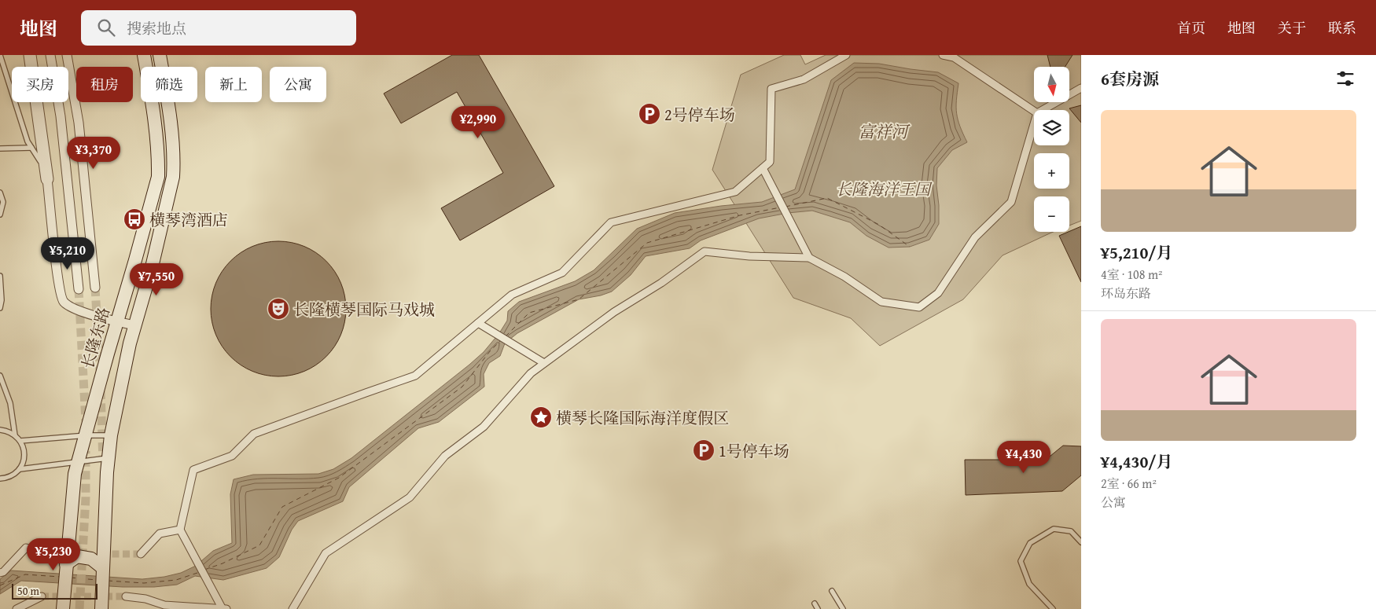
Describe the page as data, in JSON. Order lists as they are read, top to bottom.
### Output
{
  "streets": {
    "main road": ["长隆东路"]
  },
  "water": ["富祥河"],
  "parks": ["长隆海洋王国"],
  "places": {
    "parking": ["2号停车场", "1号停车场"],
    "bus stop": ["横琴湾酒店"],
    "theatre": ["长隆横琴国际马戏城"],
    "place": ["横琴长隆国际海洋度假区"]
  },
  "scale_bar": "50 m",
  "north": "bottom",
  "page": {
    "header": "地图",
    "search": "搜索地点",
    "nav": [
      "首页",
      "地图",
      "关于",
      "联系"
    ],
    "heading": "6套房源",
    "map_buttons": ["+", "−"],
    "chip": [
      "买房",
      "租房",
      "筛选",
      "新上",
      "公寓"
    ],
    "list": [
      {
        "name": "¥5,210/月",
        "note": "4室 · 108 m² · 环岛东路"
      },
      {
        "name": "¥4,430/月",
        "note": "2室 · 66 m² · 公寓"
      }
    ],
    "price": [
      "¥2,990",
      "¥3,370",
      "¥5,210",
      "¥7,550",
      "¥4,430",
      "¥5,230"
    ],
    "scale": "50 m"
  }
}
